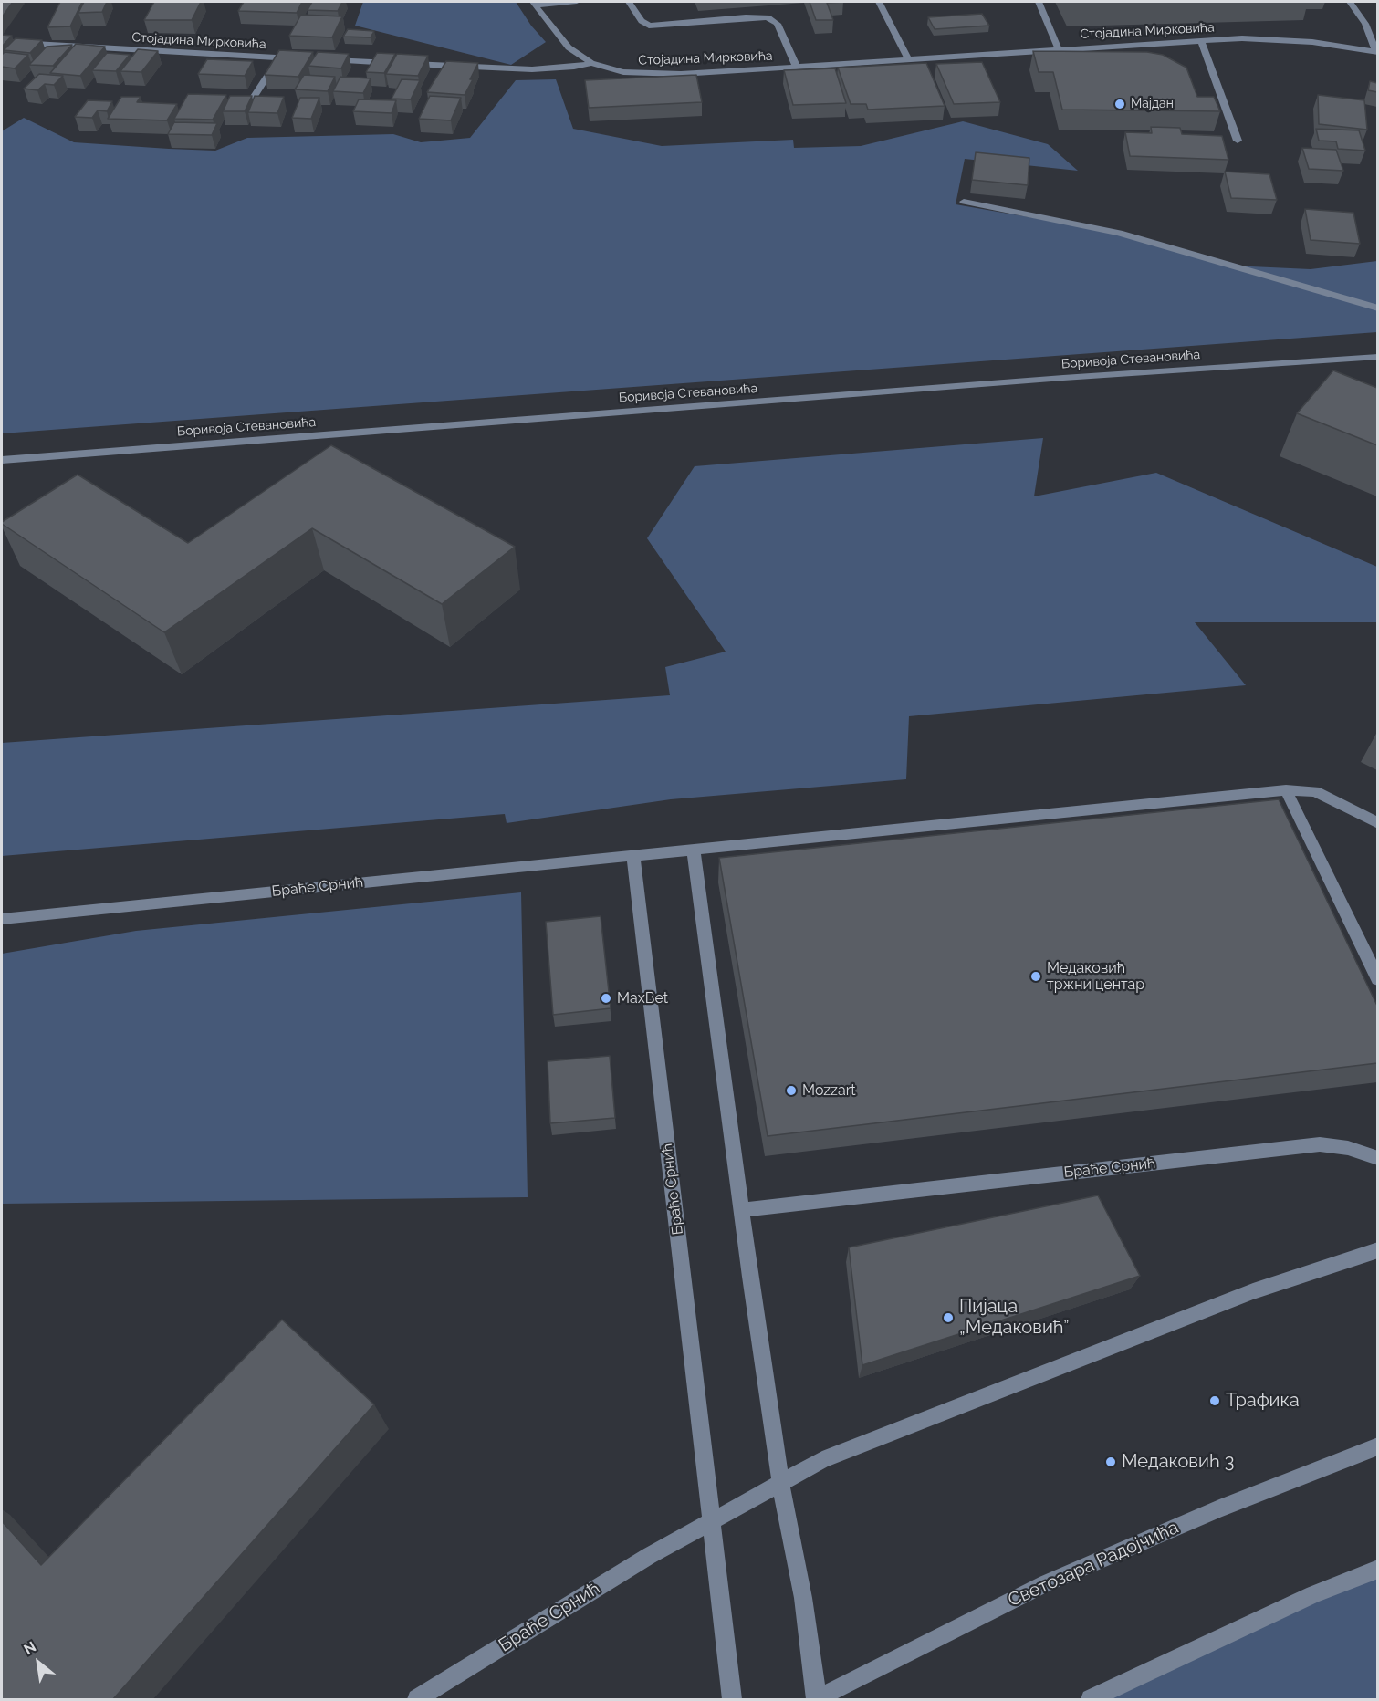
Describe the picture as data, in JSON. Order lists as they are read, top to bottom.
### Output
{
  "streets": {
    "street": [
      "Стојадина Мирковића",
      "Боривоја Стевановића",
      "Браће Срнић",
      "Светозара Радојчића"
    ]
  },
  "places": [
    "Мајдан",
    "Медаковић тржни центар",
    "MaxBet",
    "Mozzart",
    "Пијаца „Медаковић”",
    "Трафика",
    "Медаковић 3"
  ],
  "north": "top left"
}
